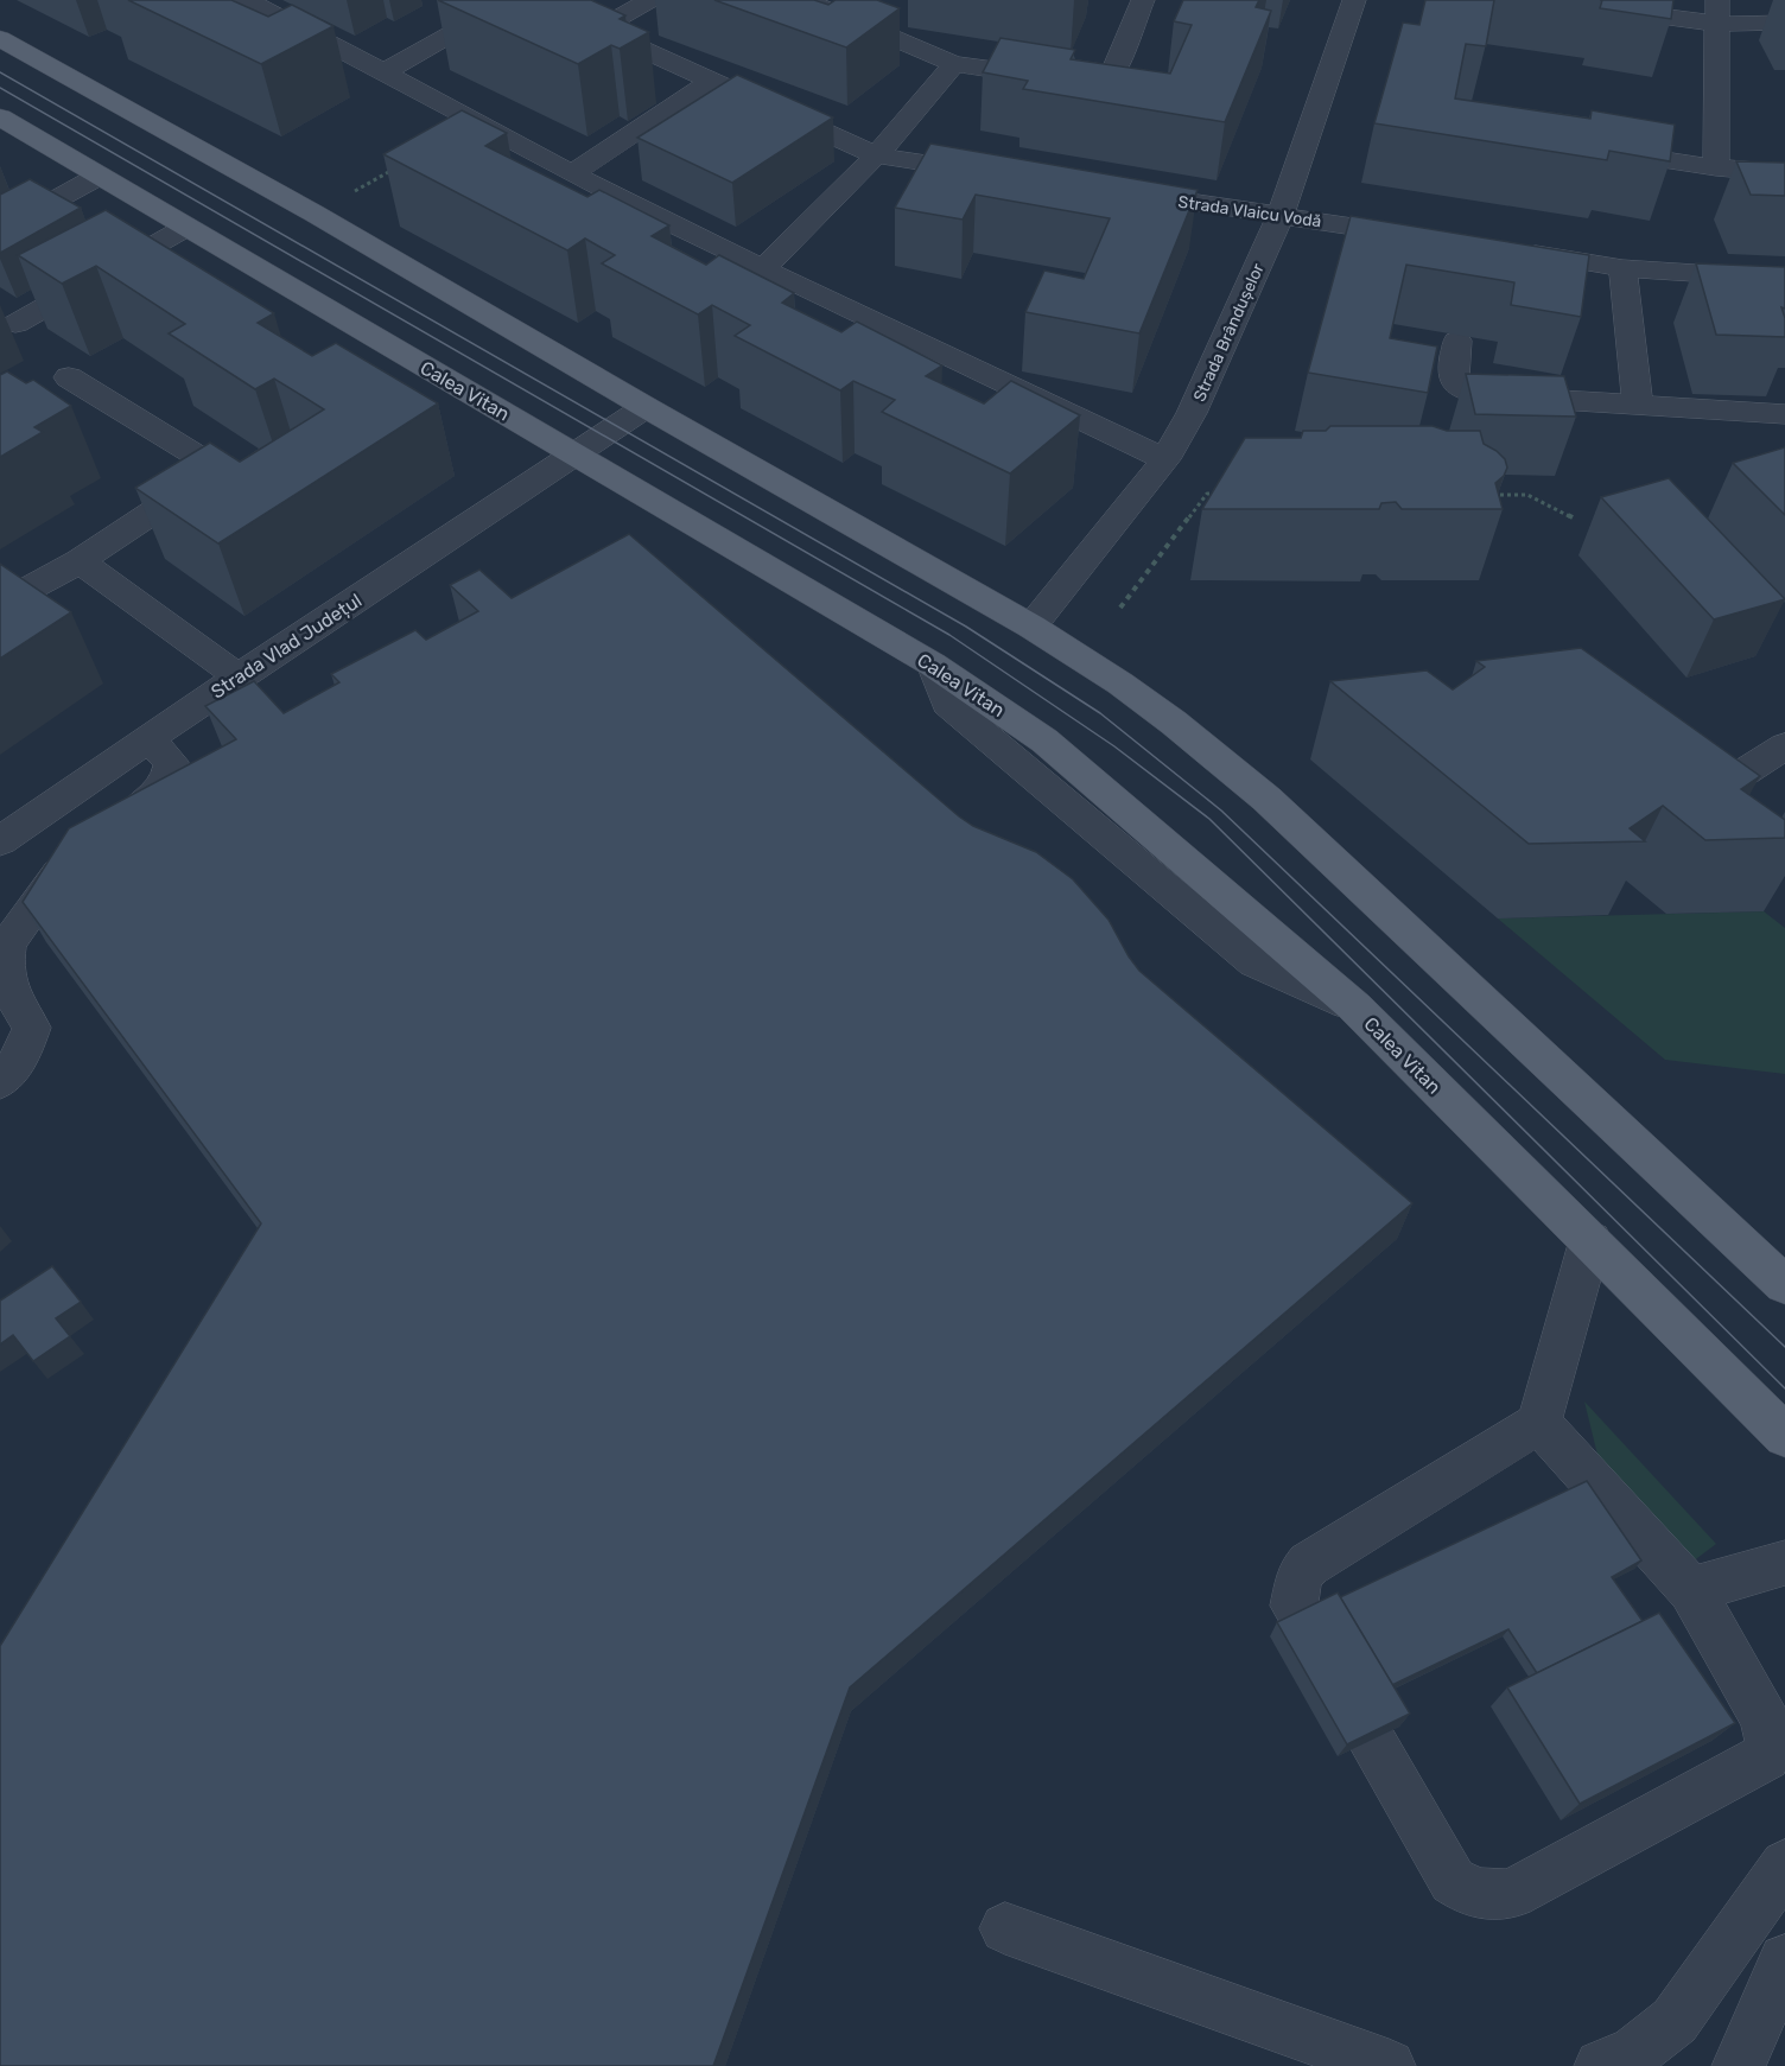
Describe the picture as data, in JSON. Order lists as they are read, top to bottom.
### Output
{
  "streets": {
    "main road": ["Calea Vitan"],
    "street": ["Strada Vlaicu Vodă", "Strada Brândușelor", "Strada Vlad Județul"]
  },
  "crossings": [
    ["Strada Vlaicu Vodă", "Strada Brândușelor"],
    ["Calea Vitan", "Strada Vlad Județul"]
  ]
}
